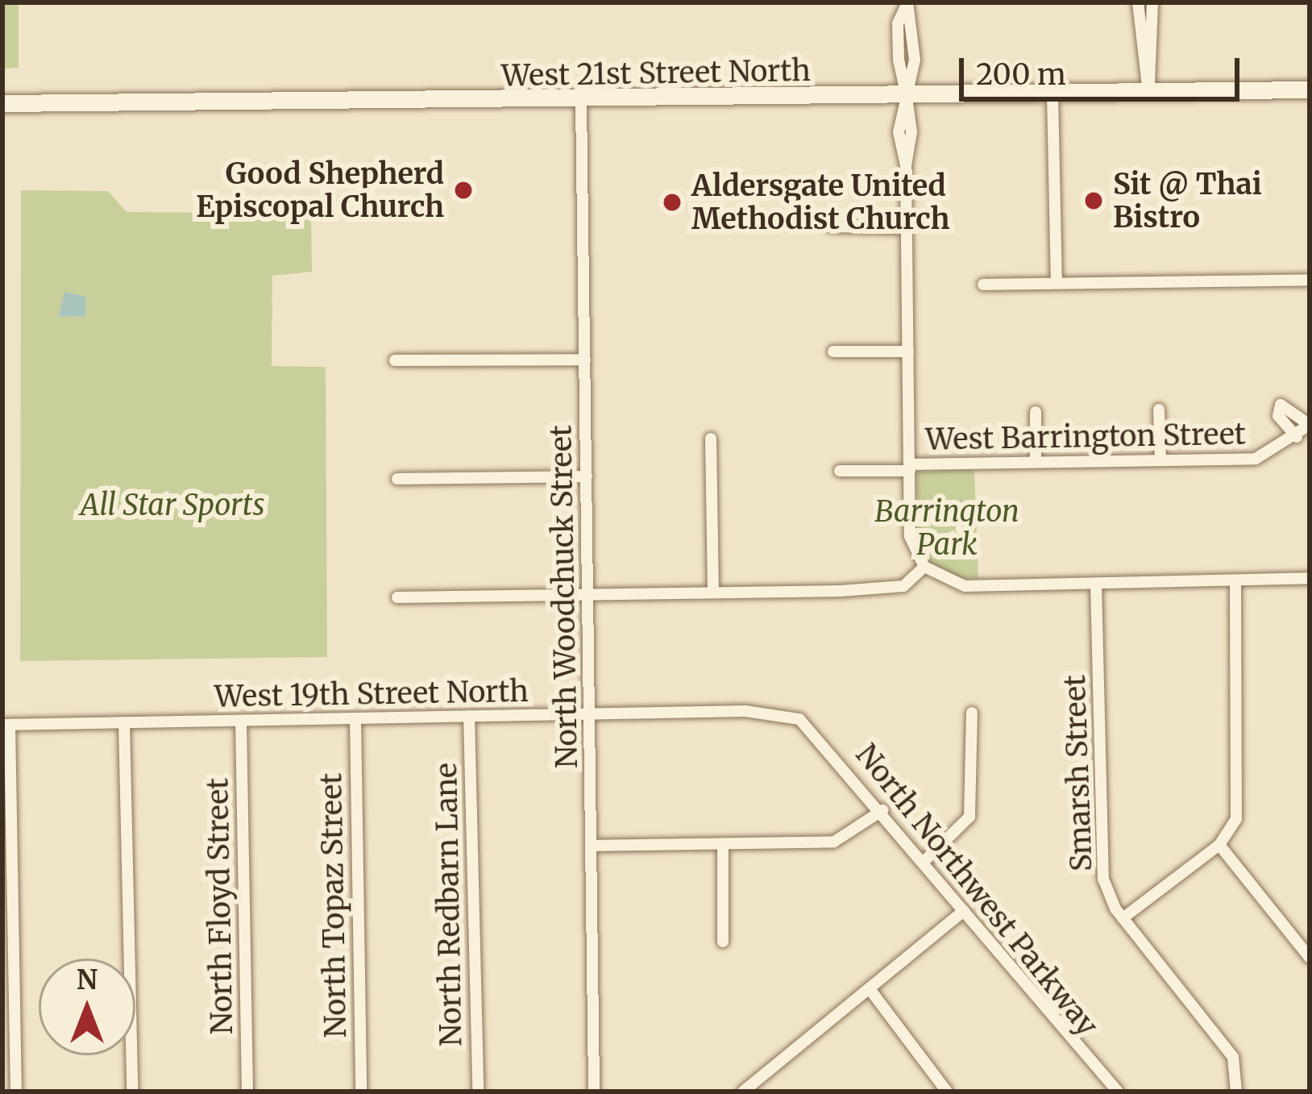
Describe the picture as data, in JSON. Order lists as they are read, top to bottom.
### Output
{
  "streets": {
    "main road": ["West 21st Street North"],
    "street": [
      "West Barrington Street",
      "North Woodchuck Street",
      "West 19th Street North",
      "Smarsh Street",
      "North Northwest Parkway",
      "North Redbarn Lane",
      "North Topaz Street",
      "North Floyd Street"
    ]
  },
  "crossings": [
    ["West 21st Street North", "North Woodchuck Street"],
    ["North Woodchuck Street", "West 19th Street North"],
    ["West 19th Street North", "North Northwest Parkway"],
    ["West 19th Street North", "North Redbarn Lane"],
    ["West 19th Street North", "North Topaz Street"],
    ["West 19th Street North", "North Floyd Street"]
  ],
  "parks": ["All Star Sports", "Barrington Park"],
  "places": ["Good Shepherd Episcopal Church", "Sit @ Thai Bistro", "Aldersgate United Methodist Church"],
  "scale_bar": "200 m",
  "north": "top"
}
